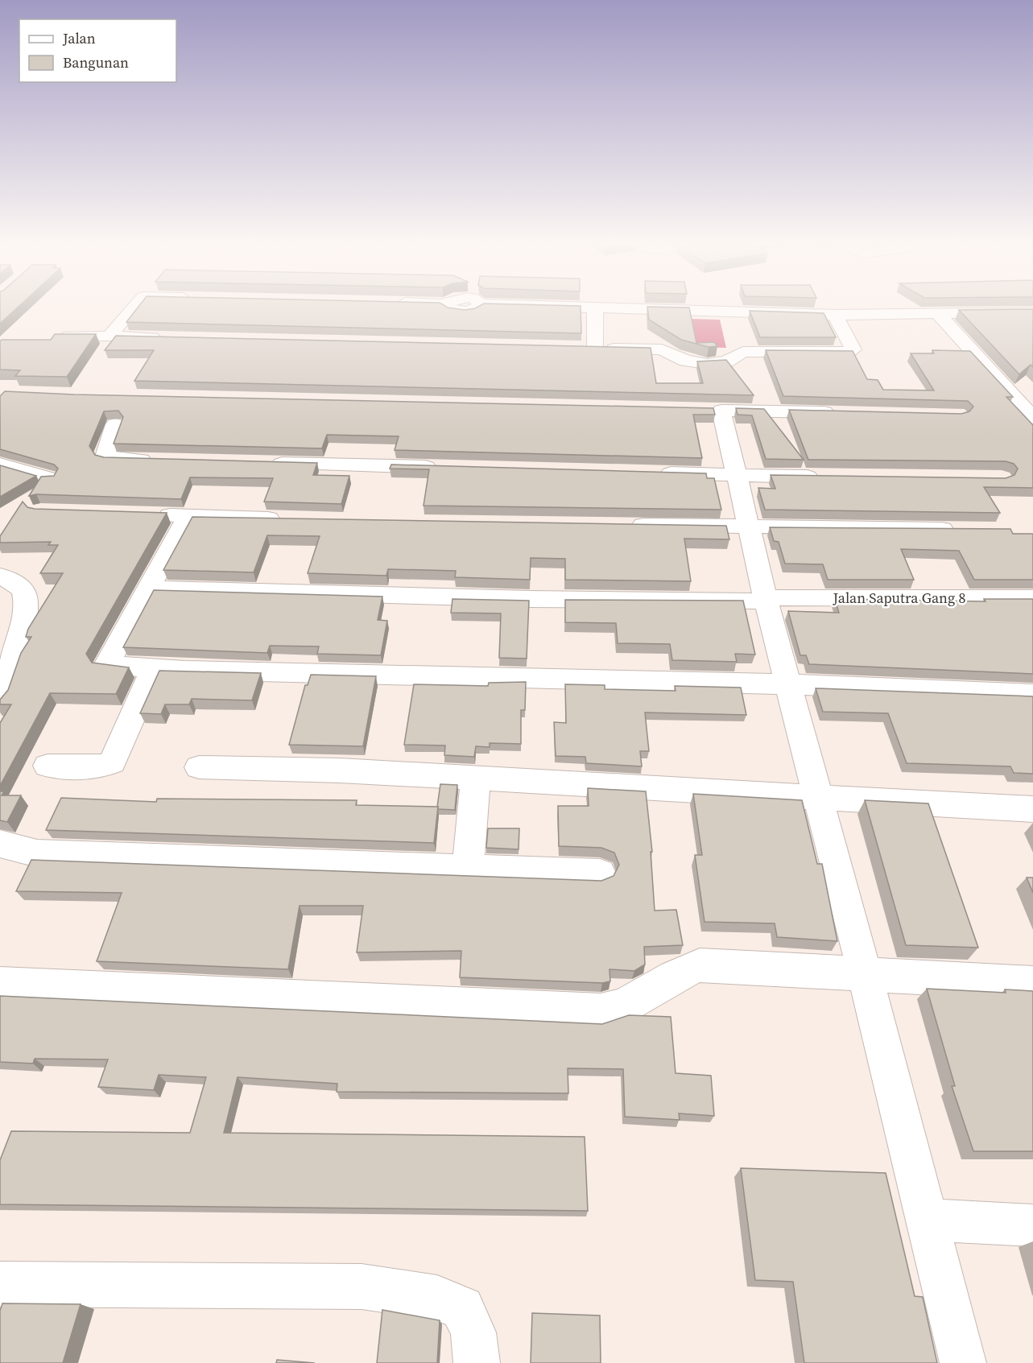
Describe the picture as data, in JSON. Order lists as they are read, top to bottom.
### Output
{
  "streets": {
    "street": ["Jalan Saputra Gang 8"]
  },
  "legend": ["Jalan", "Bangunan"]
}
